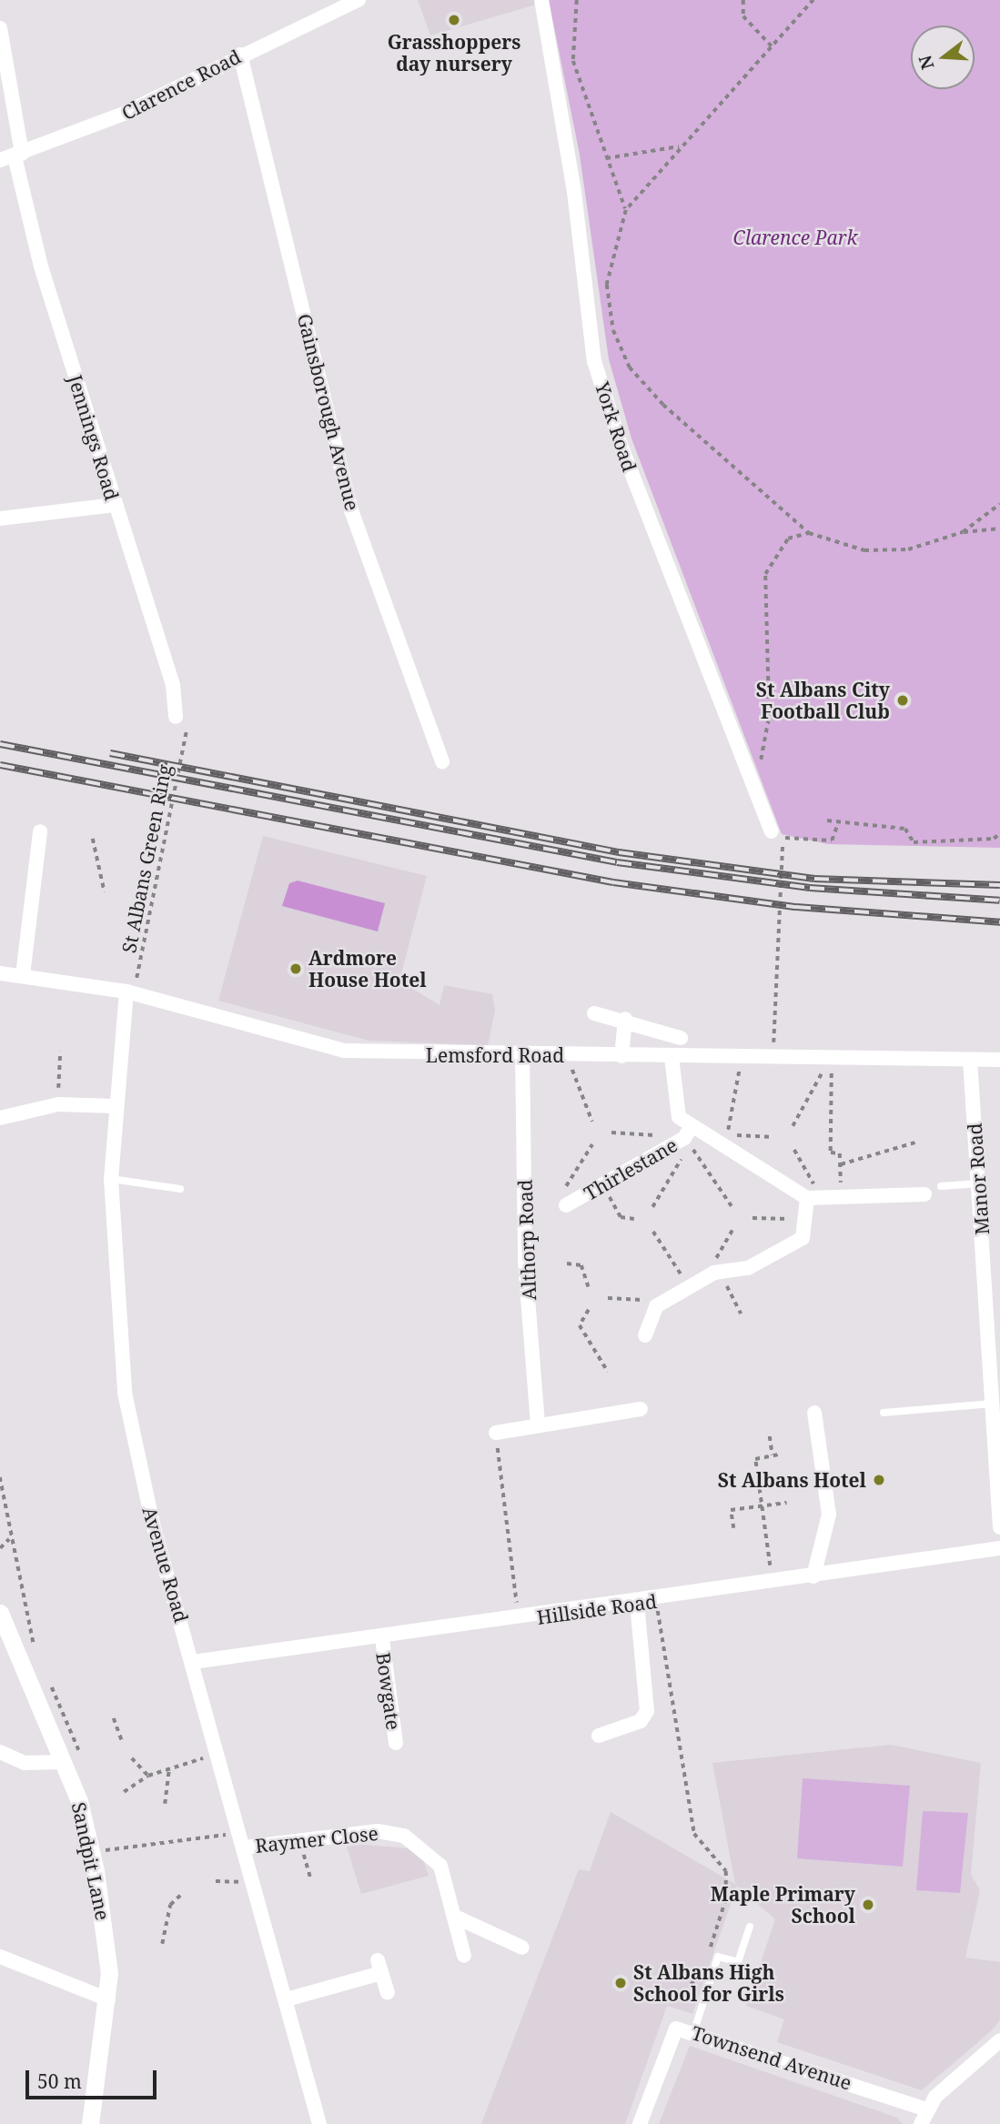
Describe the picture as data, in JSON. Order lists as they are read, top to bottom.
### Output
{
  "streets": {
    "street": [
      "Clarence Road",
      "Gainsborough Avenue",
      "York Road",
      "Jennings Road",
      "Lemsford Road",
      "Thirlestane",
      "Manor Road",
      "Althorp Road",
      "Avenue Road",
      "Hillside Road",
      "Bowgate",
      "Raymer Close",
      "Sandpit Lane",
      "Townsend Avenue"
    ],
    "path": ["St Albans Green Ring"]
  },
  "crossings": [
    ["Clarence Road", "Gainsborough Avenue"],
    ["Clarence Road", "Jennings Road"],
    ["St Albans Green Ring", "Lemsford Road"],
    ["St Albans Green Ring", "Avenue Road"],
    ["Lemsford Road", "Thirlestane"],
    ["Lemsford Road", "Manor Road"],
    ["Lemsford Road", "Althorp Road"],
    ["Lemsford Road", "Avenue Road"],
    ["Avenue Road", "Hillside Road"],
    ["Avenue Road", "Raymer Close"],
    ["Hillside Road", "Bowgate"]
  ],
  "parks": ["Clarence Park"],
  "places": [
    "Grasshoppers day nursery",
    "St Albans City Football Club",
    "Ardmore House Hotel",
    "St Albans Hotel",
    "Maple Primary School",
    "St Albans High School for Girls"
  ],
  "scale_bar": "50 m",
  "north": "left"
}
